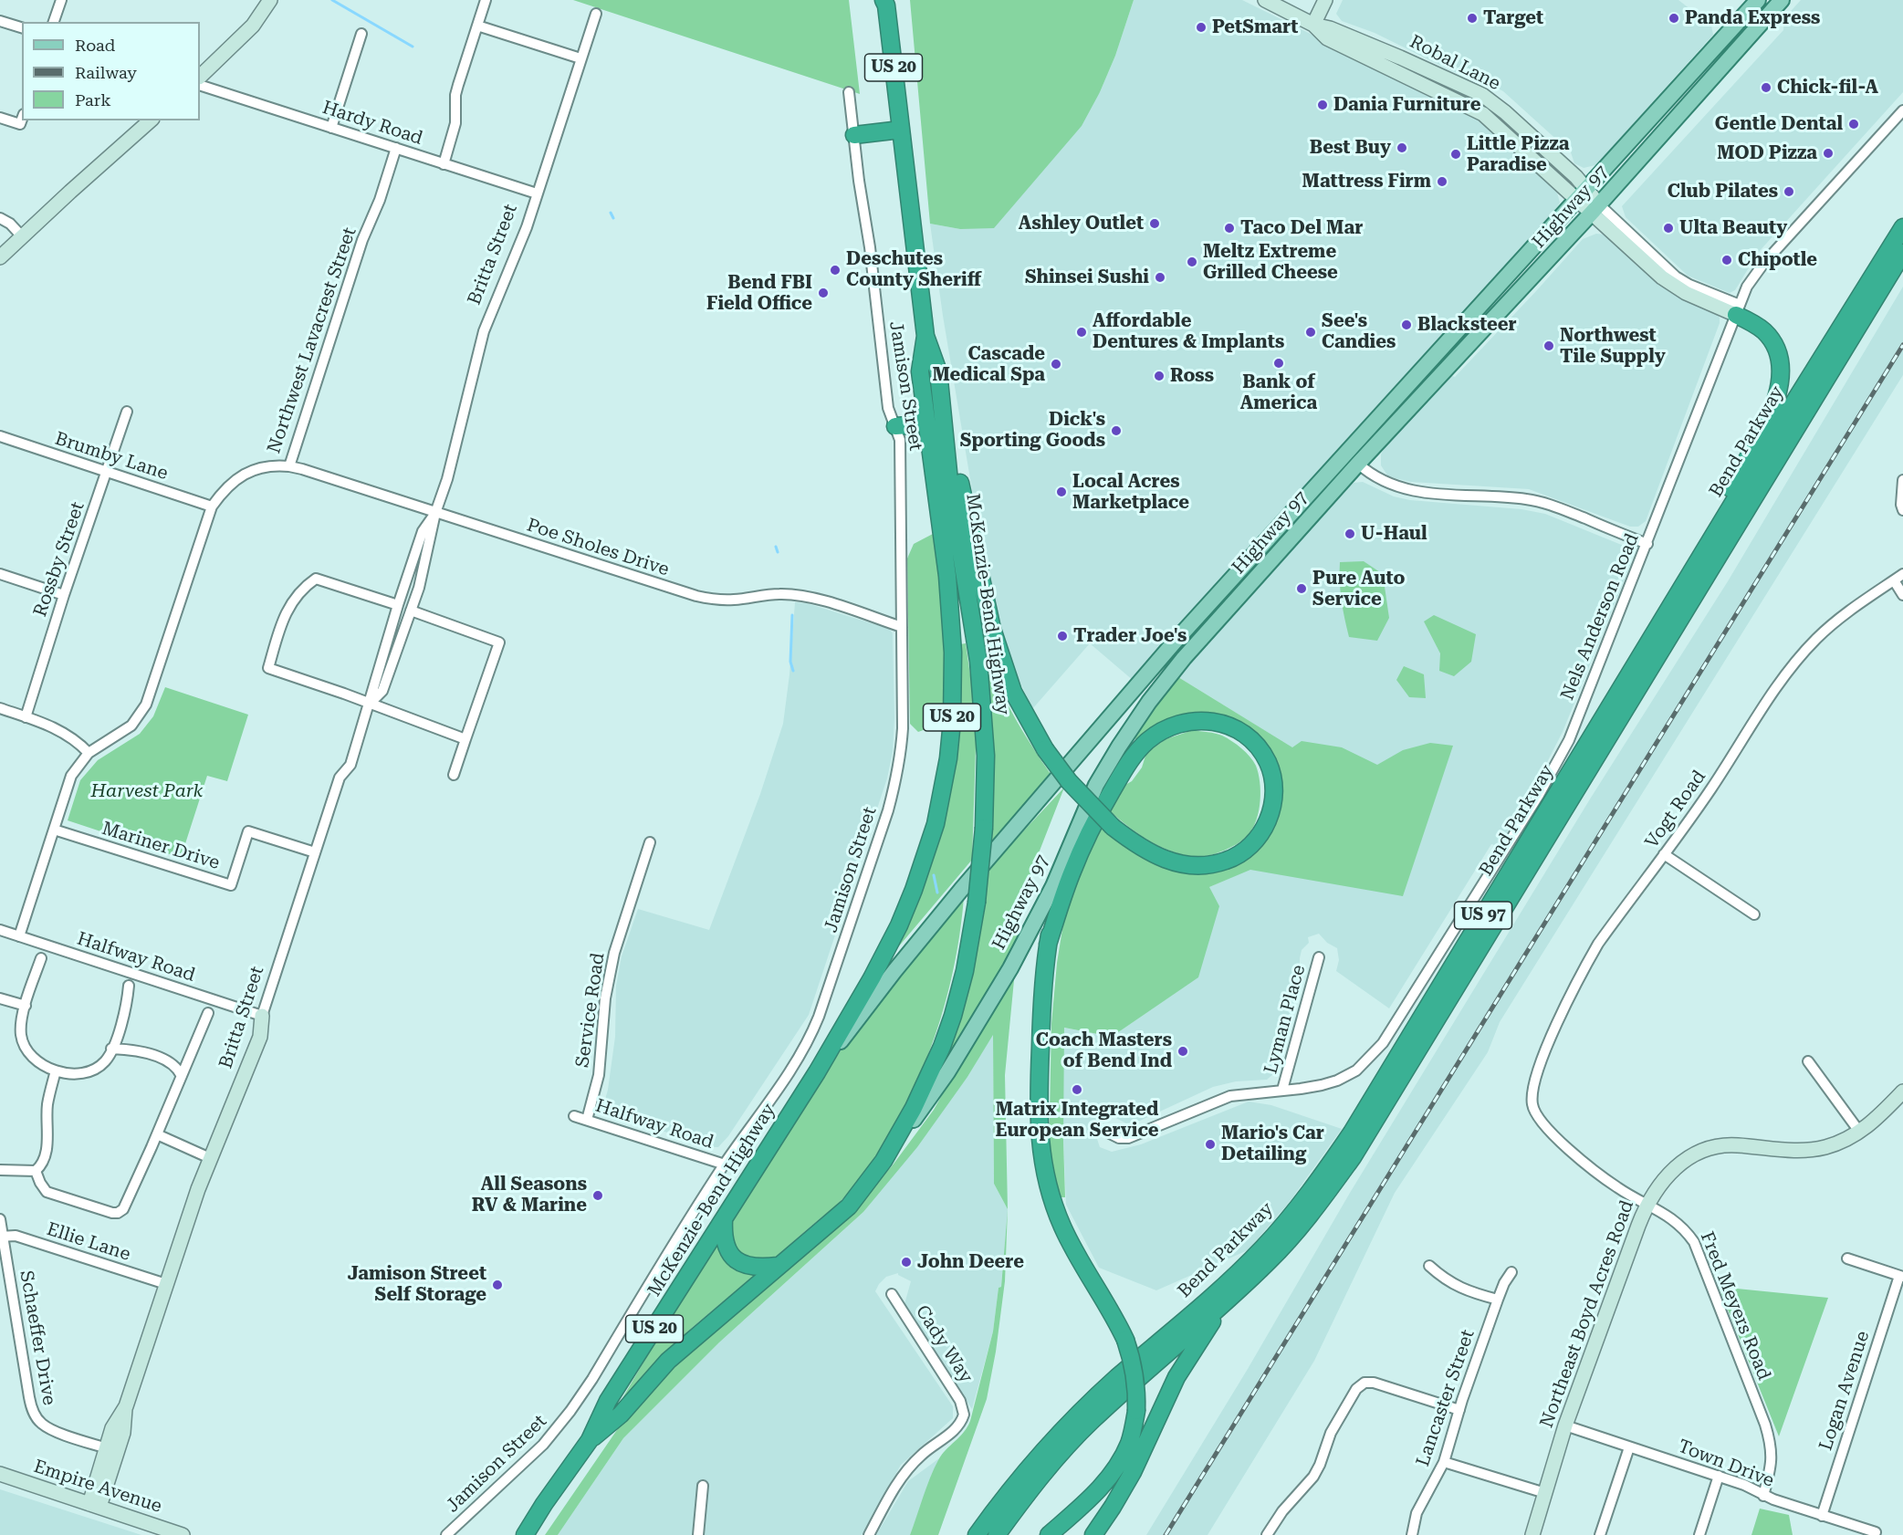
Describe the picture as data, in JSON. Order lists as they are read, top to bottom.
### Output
{
  "streets": {
    "highway": [
      "US 20",
      "Bend Parkway",
      "McKenzie-Bend Highway",
      "US 97"
    ],
    "main road": ["Highway 97"],
    "street": [
      "Robal Lane",
      "Hardy Road",
      "Britta Street",
      "Northwest Lavacrest Street",
      "Jamison Street",
      "Brumby Lane",
      "Poe Sholes Drive",
      "Rossby Street",
      "Nels Anderson Road",
      "Vogt Road",
      "Mariner Drive",
      "Halfway Road",
      "Service Road",
      "Lyman Place",
      "Ellie Lane",
      "Fred Meyers Road",
      "Northeast Boyd Acres Road",
      "Schaeffer Drive",
      "Cady Way",
      "Logan Avenue",
      "Lancaster Street",
      "Town Drive",
      "Empire Avenue"
    ]
  },
  "crossings": [
    ["Robal Lane", "Highway 97"],
    ["Robal Lane", "Nels Anderson Road"],
    ["US 20", "McKenzie-Bend Highway"],
    ["Hardy Road", "Britta Street"],
    ["Hardy Road", "Northwest Lavacrest Street"],
    ["Highway 97", "McKenzie-Bend Highway"],
    ["Britta Street", "Poe Sholes Drive"],
    ["Britta Street", "Mariner Drive"],
    ["Britta Street", "Halfway Road"],
    ["Britta Street", "Ellie Lane"],
    ["Britta Street", "Schaeffer Drive"],
    ["Britta Street", "Empire Avenue"],
    ["Northwest Lavacrest Street", "Brumby Lane"],
    ["Northwest Lavacrest Street", "Poe Sholes Drive"],
    ["Northwest Lavacrest Street", "Mariner Drive"],
    ["Northwest Lavacrest Street", "Halfway Road"],
    ["Jamison Street", "Poe Sholes Drive"],
    ["Jamison Street", "Halfway Road"],
    ["Brumby Lane", "Rossby Street"],
    ["Nels Anderson Road", "Lyman Place"],
    ["Vogt Road", "Fred Meyers Road"],
    ["Halfway Road", "Service Road"],
    ["Ellie Lane", "Schaeffer Drive"],
    ["Fred Meyers Road", "Northeast Boyd Acres Road"],
    ["Fred Meyers Road", "Town Drive"],
    ["Northeast Boyd Acres Road", "Town Drive"],
    ["Logan Avenue", "Town Drive"]
  ],
  "parks": ["Harvest Park"],
  "places": [
    "Target",
    "Panda Express",
    "PetSmart",
    "Chick-fil-A",
    "Dania Furniture",
    "Gentle Dental",
    "Best Buy",
    "MOD Pizza",
    "Little Pizza Paradise",
    "Mattress Firm",
    "Club Pilates",
    "Ashley Outlet",
    "Taco Del Mar",
    "Ulta Beauty",
    "Chipotle",
    "Meltz Extreme Grilled Cheese",
    "Deschutes County Sheriff",
    "Shinsei Sushi",
    "Bend FBI Field Office",
    "Blacksteer",
    "Affordable Dentures & Implants",
    "See's Candies",
    "Northwest Tile Supply",
    "Bank of America",
    "Cascade Medical Spa",
    "Ross",
    "Dick's Sporting Goods",
    "Local Acres Marketplace",
    "U-Haul",
    "Pure Auto Service",
    "Trader Joe's",
    "Coach Masters of Bend Ind",
    "Matrix Integrated European Service",
    "Mario's Car Detailing",
    "All Seasons RV & Marine",
    "John Deere",
    "Jamison Street Self Storage"
  ],
  "legend": ["Road", "Railway", "Park"]
}
